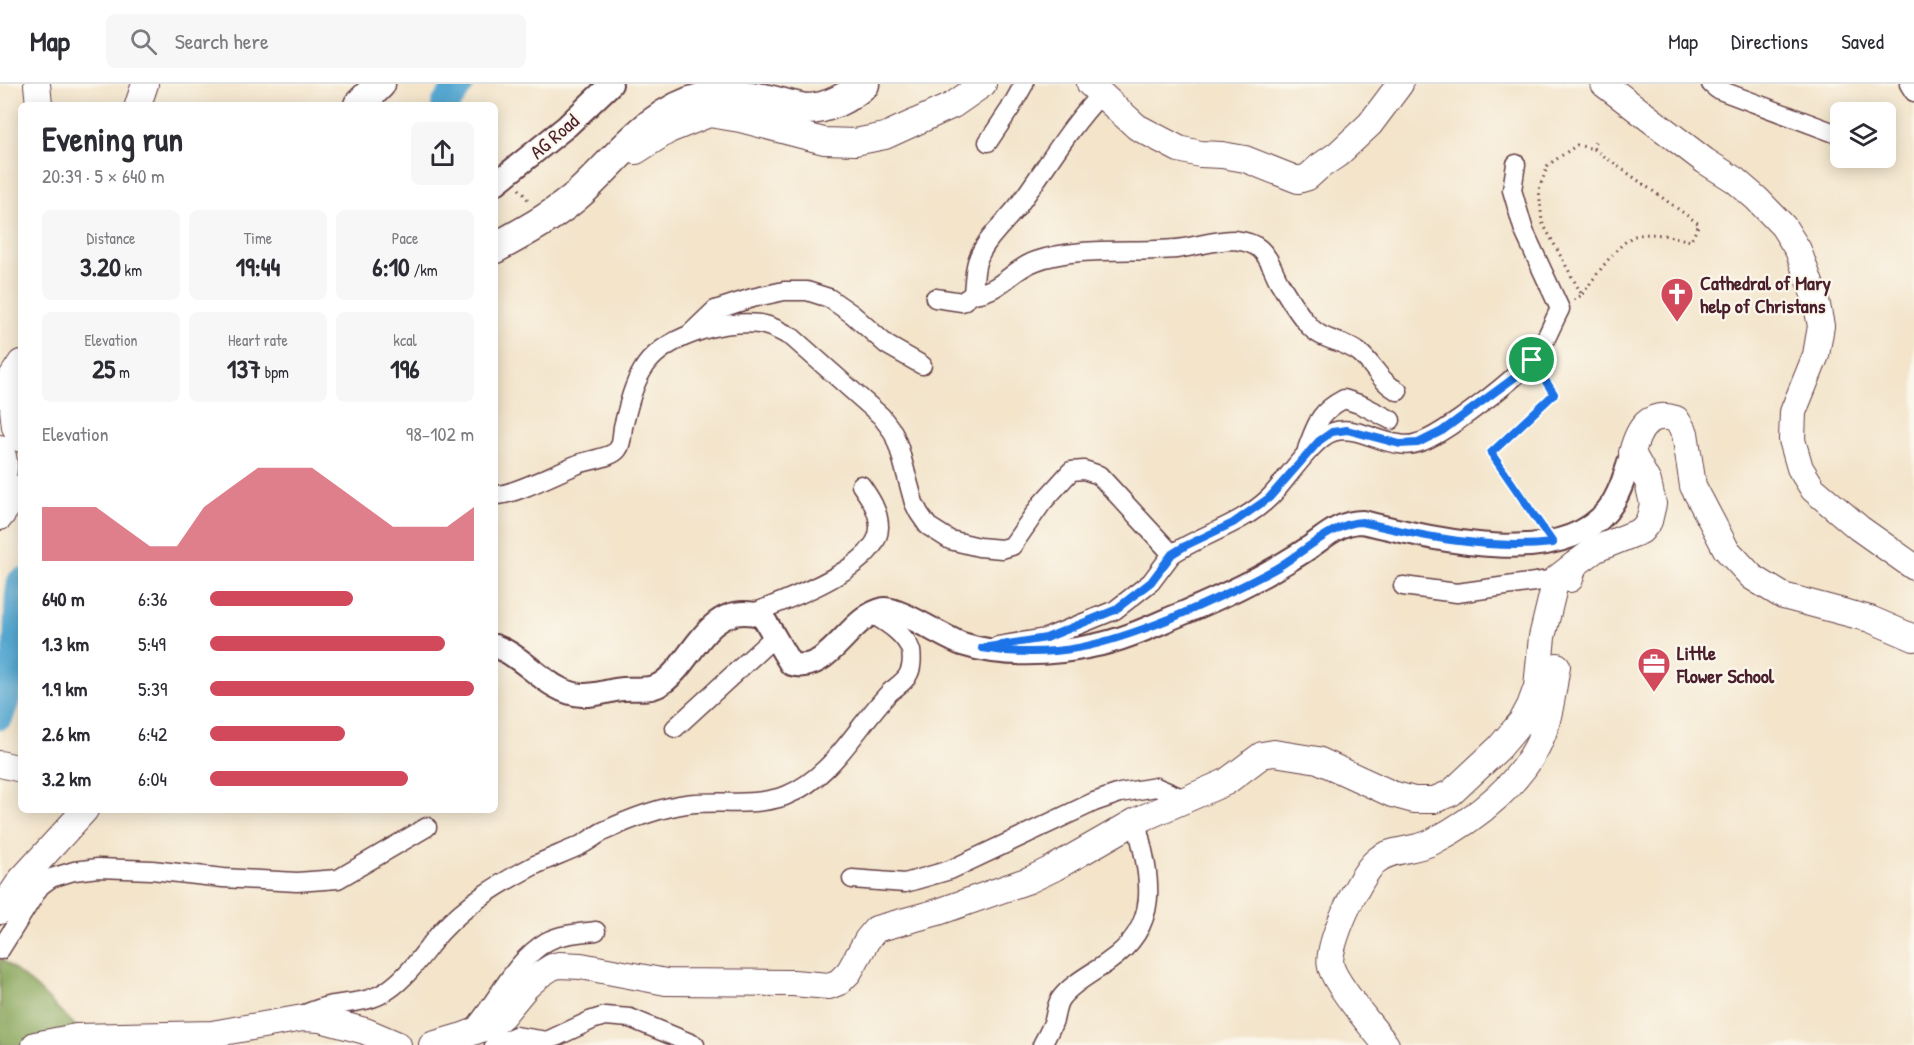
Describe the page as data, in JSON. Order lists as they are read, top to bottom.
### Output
{
  "streets": {
    "street": ["AG Road"]
  },
  "places": {
    "church": ["Cathedral of Mary help of Christans"],
    "office": ["Little Flower School"]
  },
  "page": {
    "header": "Map",
    "search": "Search here",
    "nav": ["Map", "Directions", "Saved"],
    "heading": ["Evening run", "20:39 · 5 × 640 m"],
    "stats": [
      ["Distance", "3.20 km"],
      ["Time", "19:44"],
      ["Pace", "6:10 /km"],
      ["Elevation", "25 m"],
      ["Heart rate", "137 bpm"],
      ["kcal", "196"]
    ],
    "chart": ["Elevation", "98–102 m"],
    "list": [
      {
        "name": "640 m",
        "note": "6:36"
      },
      {
        "name": "1.3 km",
        "note": "5:49"
      },
      {
        "name": "1.9 km",
        "note": "5:39"
      },
      {
        "name": "2.6 km",
        "note": "6:42"
      },
      {
        "name": "3.2 km",
        "note": "6:04"
      }
    ]
  }
}
